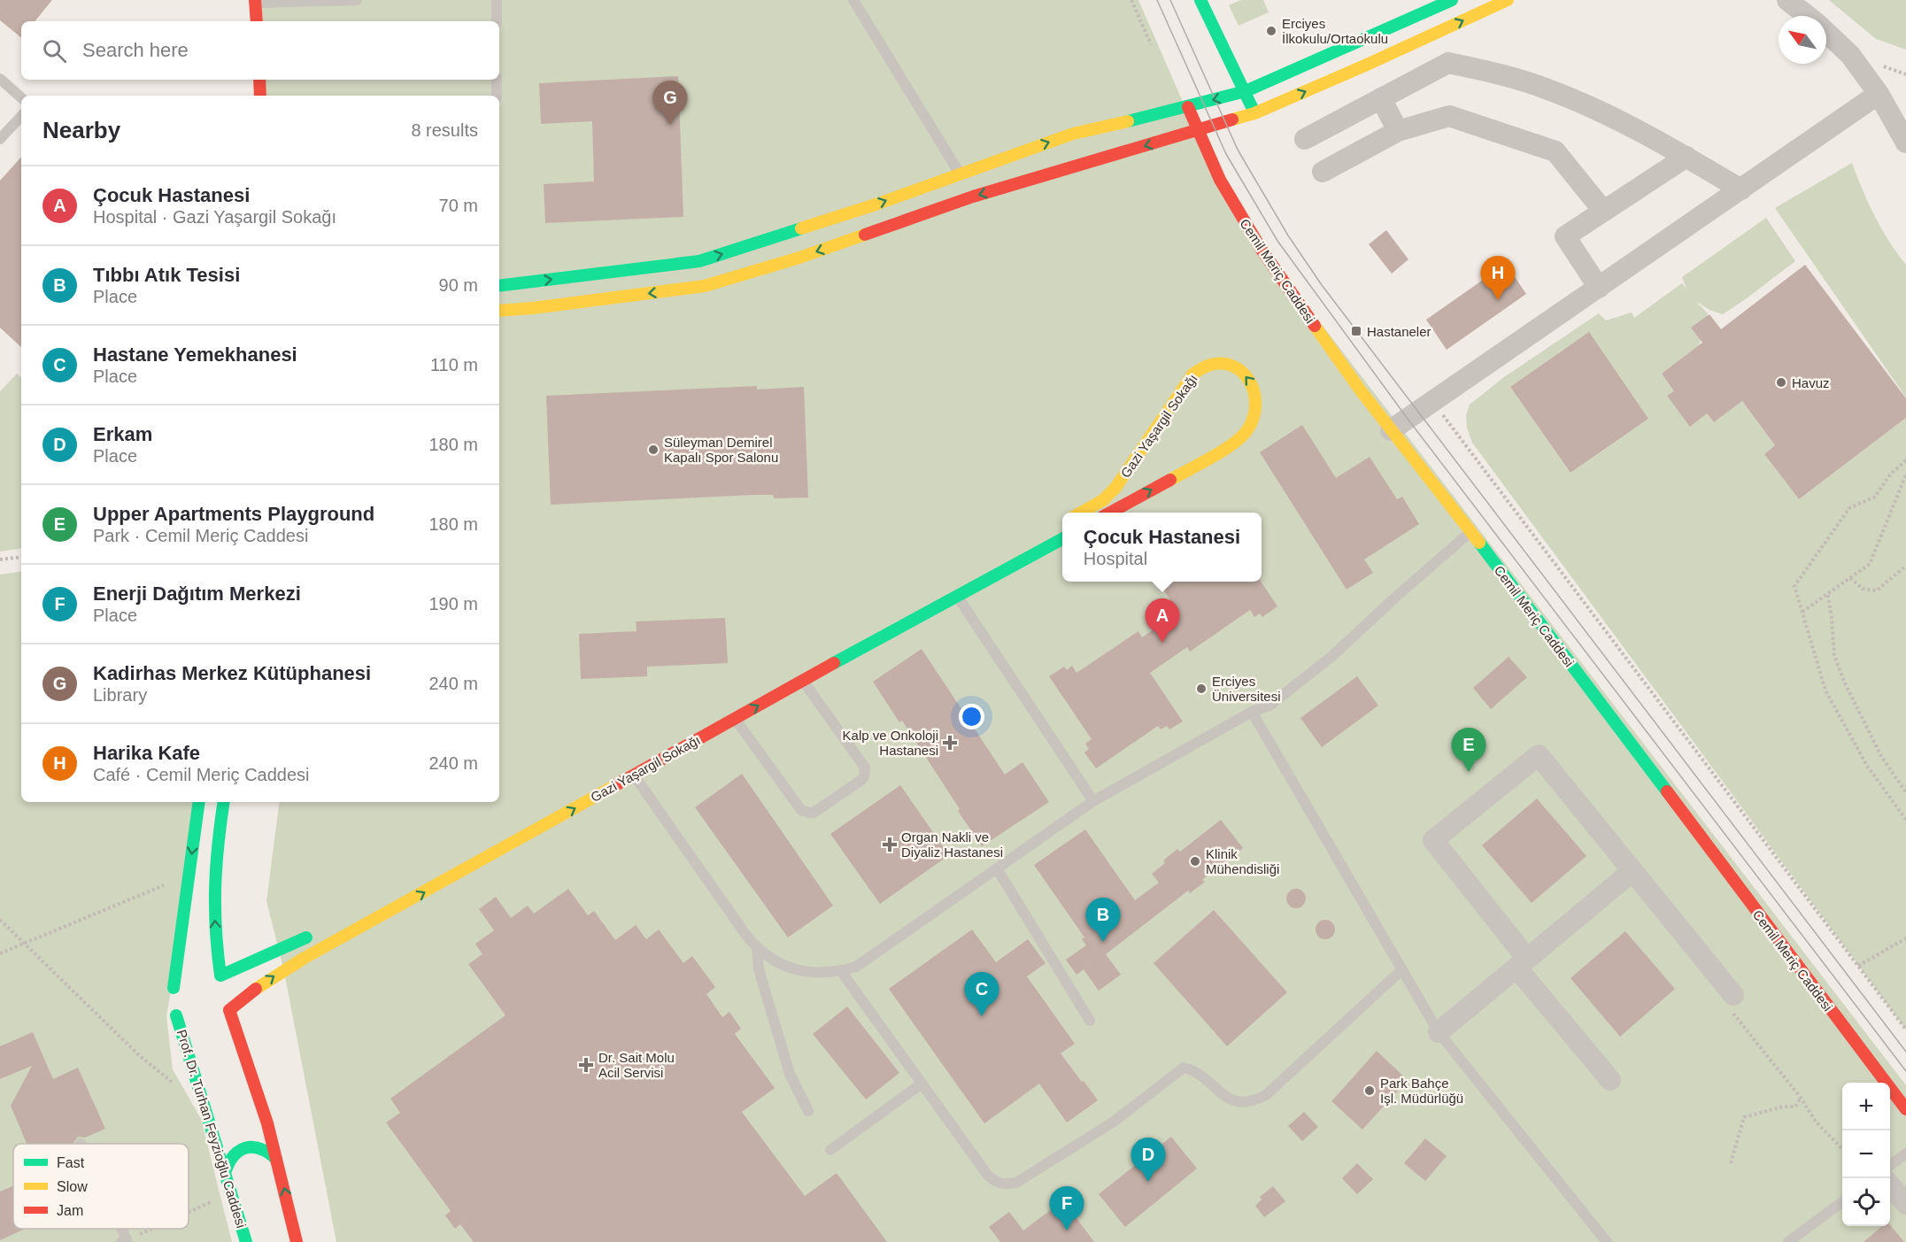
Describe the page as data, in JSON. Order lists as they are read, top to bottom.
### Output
{
  "streets": {
    "street": ["Cemil Meriç Caddesi", "Gazi Yaşargil Sokağı", "Prof. Dr. Turhan Feyzioğlu Caddesi"]
  },
  "places": {
    "other": [
      "Erciyes İlkokulu/Ortaokulu",
      "Havuz",
      "Süleyman Demirel Kapalı Spor Salonu",
      "Erciyes Üniversitesi",
      "Klinik Mühendisliği",
      "Park Bahçe Işl. Müdürlüğü"
    ],
    "transit": ["Hastaneler"],
    "health": ["Kalp ve Onkoloji Hastanesi", "Organ Nakli ve Diyaliz Hastanesi", "Dr. Sait Molu Acil Servisi"]
  },
  "legend": ["Fast", "Slow", "Jam"],
  "north": "top left",
  "page": {
    "search": "Search here",
    "pins": [
      "G",
      "H",
      "A",
      "E",
      "B",
      "C",
      "D",
      "F"
    ],
    "heading": ["Nearby", "8 results"],
    "list": [
      {
        "mark": "A",
        "name": "Çocuk Hastanesi",
        "note": "Hospital · Gazi Yaşargil Sokağı",
        "value": "70 m"
      },
      {
        "mark": "B",
        "name": "Tıbbı Atık Tesisi",
        "note": "Place",
        "value": "90 m"
      },
      {
        "mark": "C",
        "name": "Hastane Yemekhanesi",
        "note": "Place",
        "value": "110 m"
      },
      {
        "mark": "D",
        "name": "Erkam",
        "note": "Place",
        "value": "180 m"
      },
      {
        "mark": "E",
        "name": "Upper Apartments Playground",
        "note": "Park · Cemil Meriç Caddesi",
        "value": "180 m"
      },
      {
        "mark": "F",
        "name": "Enerji Dağıtım Merkezi",
        "note": "Place",
        "value": "190 m"
      },
      {
        "mark": "G",
        "name": "Kadirhas Merkez Kütüphanesi",
        "note": "Library",
        "value": "240 m"
      },
      {
        "mark": "H",
        "name": "Harika Kafe",
        "note": "Café · Cemil Meriç Caddesi",
        "value": "240 m"
      }
    ],
    "popup": ["Çocuk Hastanesi", "Hospital"],
    "map_buttons": ["+", "−"]
  }
}
